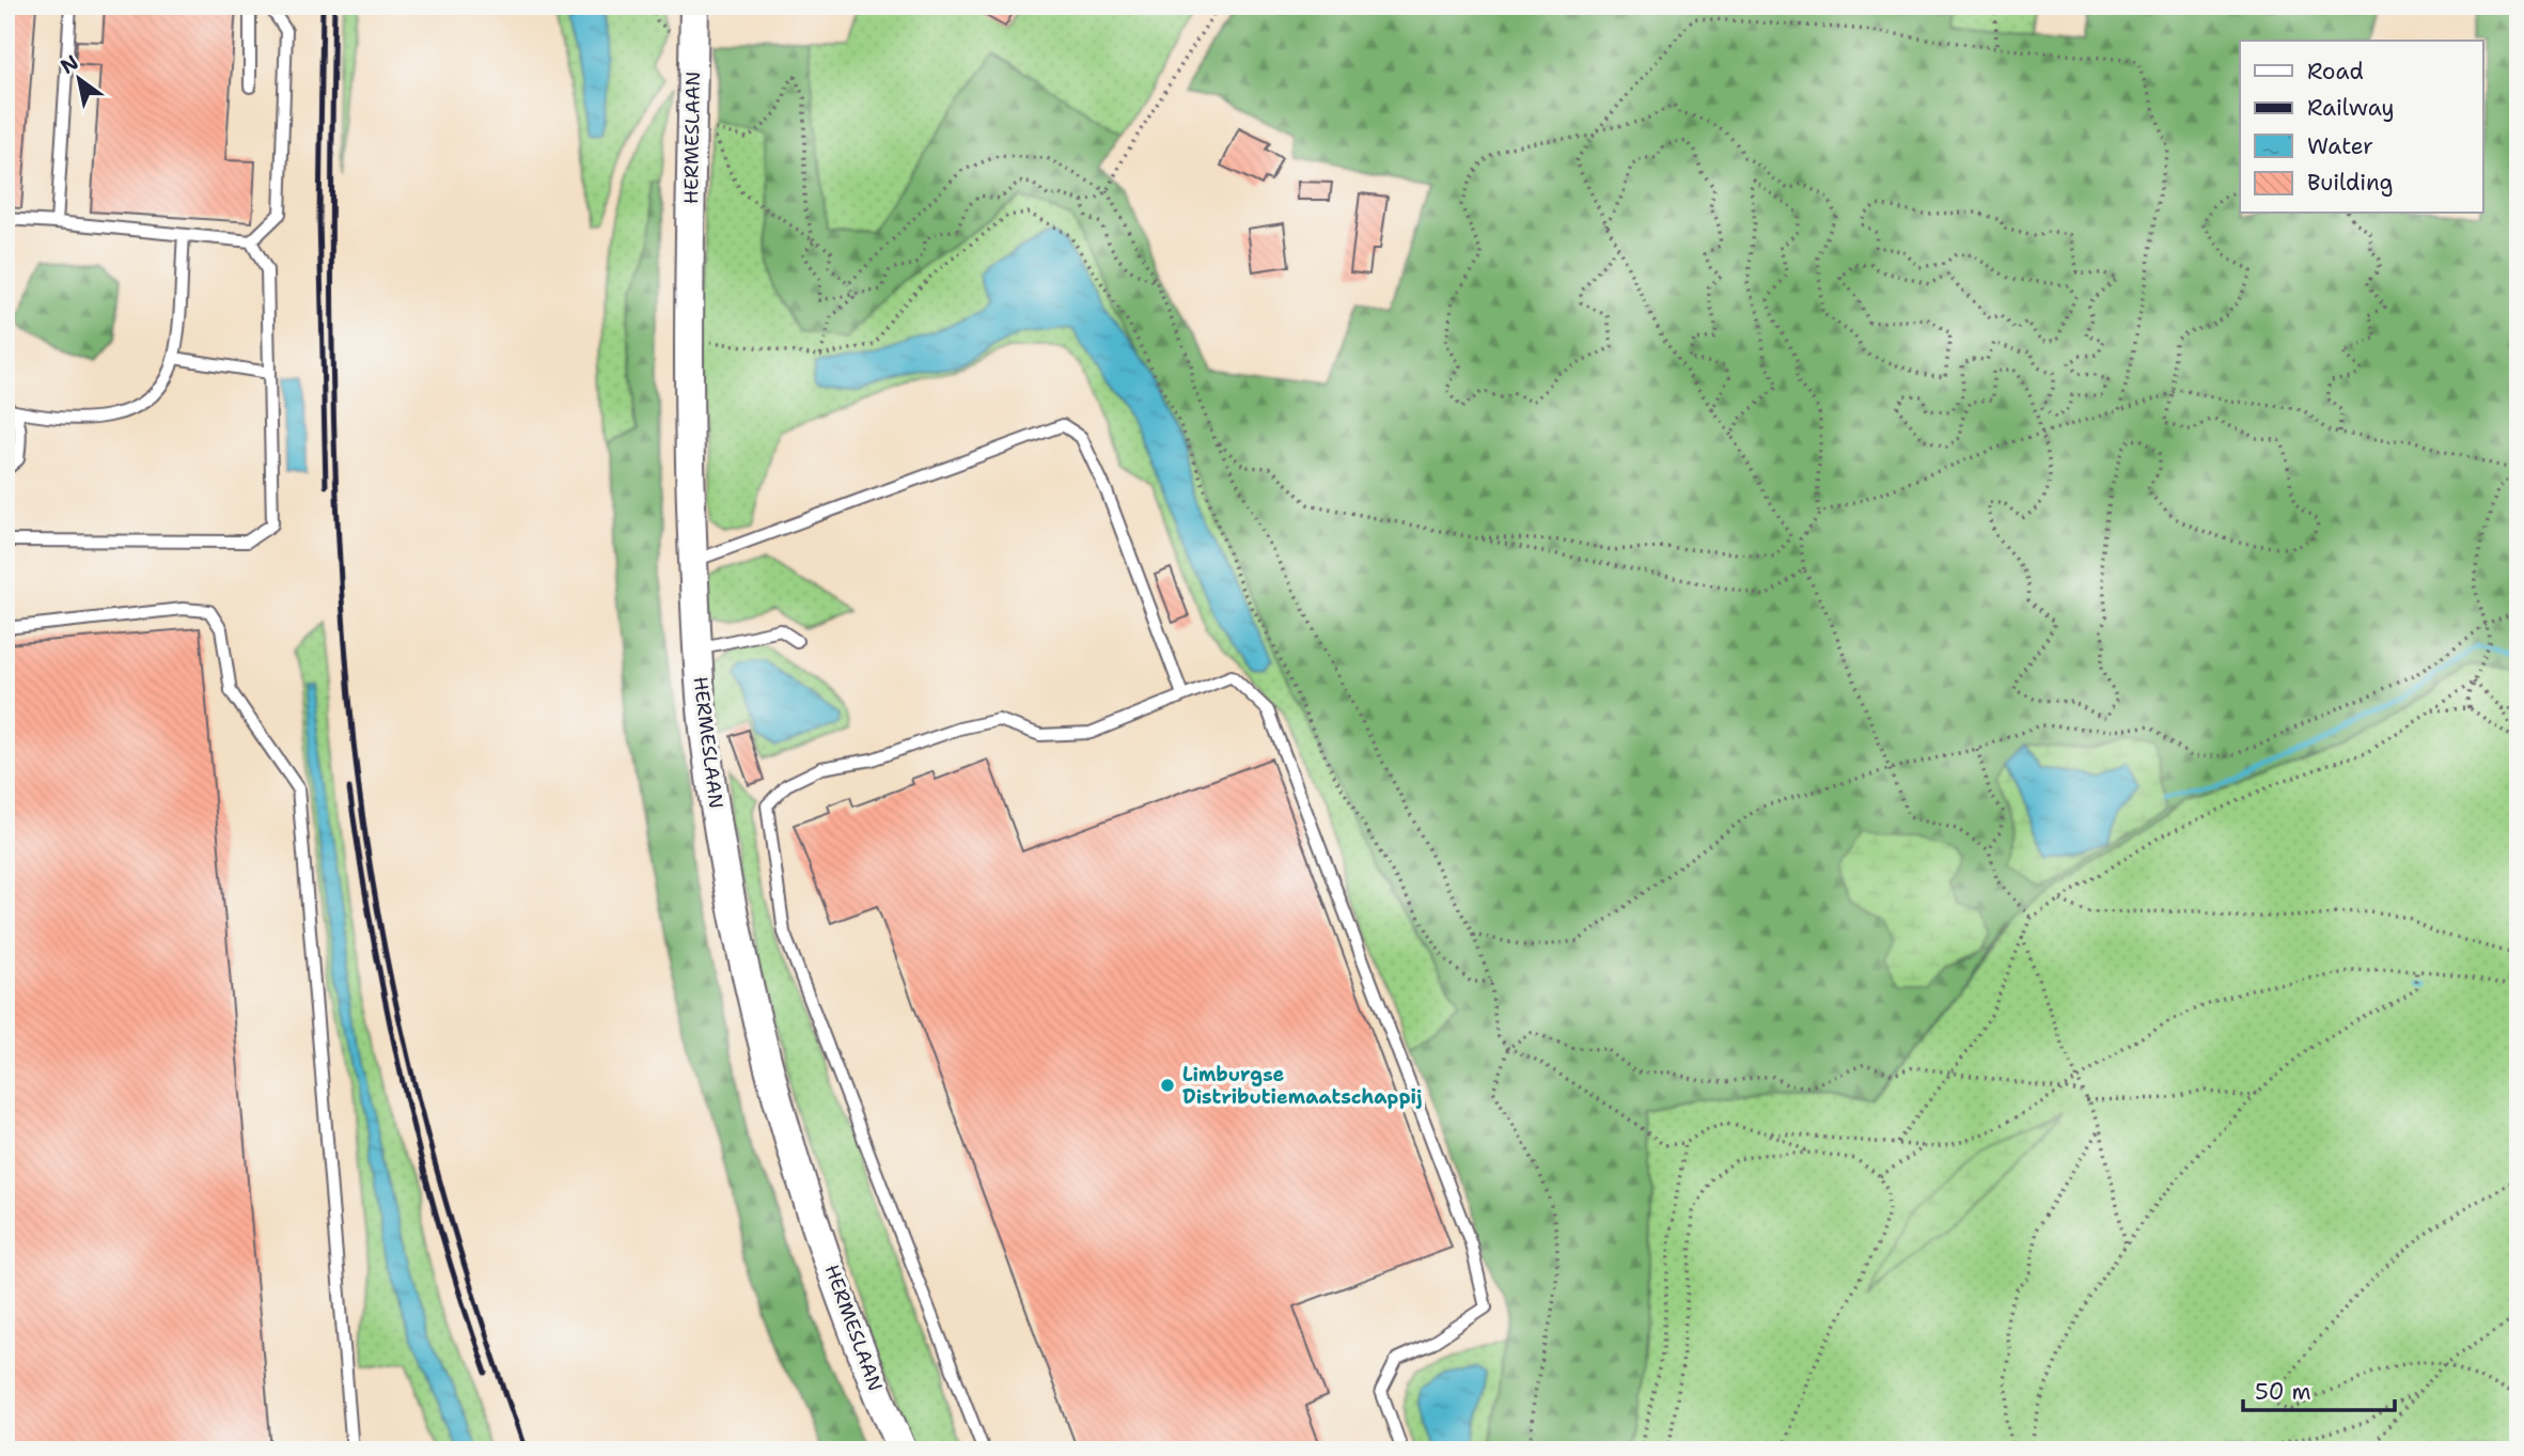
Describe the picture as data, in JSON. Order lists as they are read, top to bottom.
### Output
{
  "streets": {
    "street": ["HERMESLAAN"]
  },
  "places": ["Limburgse Distributiemaatschappij"],
  "legend": [
    "Road",
    "Railway",
    "Water",
    "Building"
  ],
  "scale_bar": "50 m",
  "north": "top left"
}
